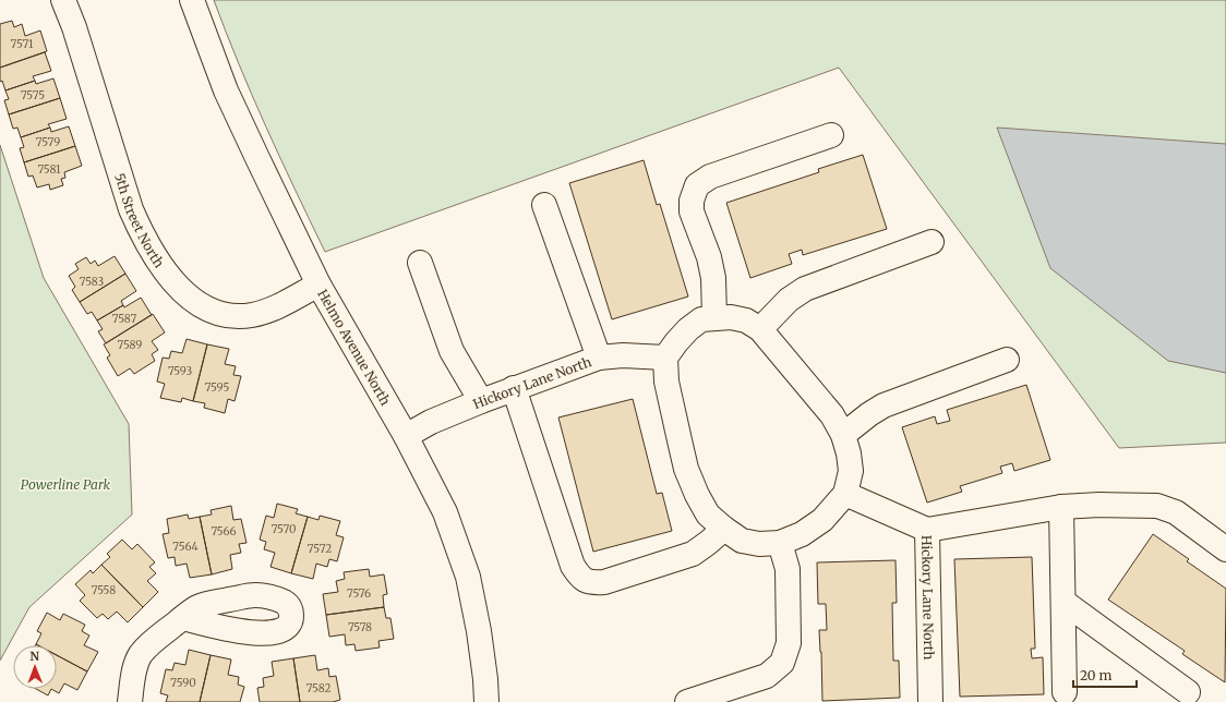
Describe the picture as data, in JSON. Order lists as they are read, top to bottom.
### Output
{
  "streets": {
    "street": ["5th Street North", "Helmo Avenue North", "Hickory Lane North"]
  },
  "crossings": [
    ["5th Street North", "Helmo Avenue North"],
    ["Helmo Avenue North", "Hickory Lane North"]
  ],
  "parks": ["Powerline Park"],
  "house_numbers": [
    "7571",
    "7575",
    "7579",
    "7581",
    "7583",
    "7587",
    "7589",
    "7593",
    "7595",
    "7570",
    "7566",
    "7564",
    "7572",
    "7558",
    "7576",
    "7578",
    "7590",
    "7582"
  ],
  "scale_bar": "20 m",
  "north": "top"
}
